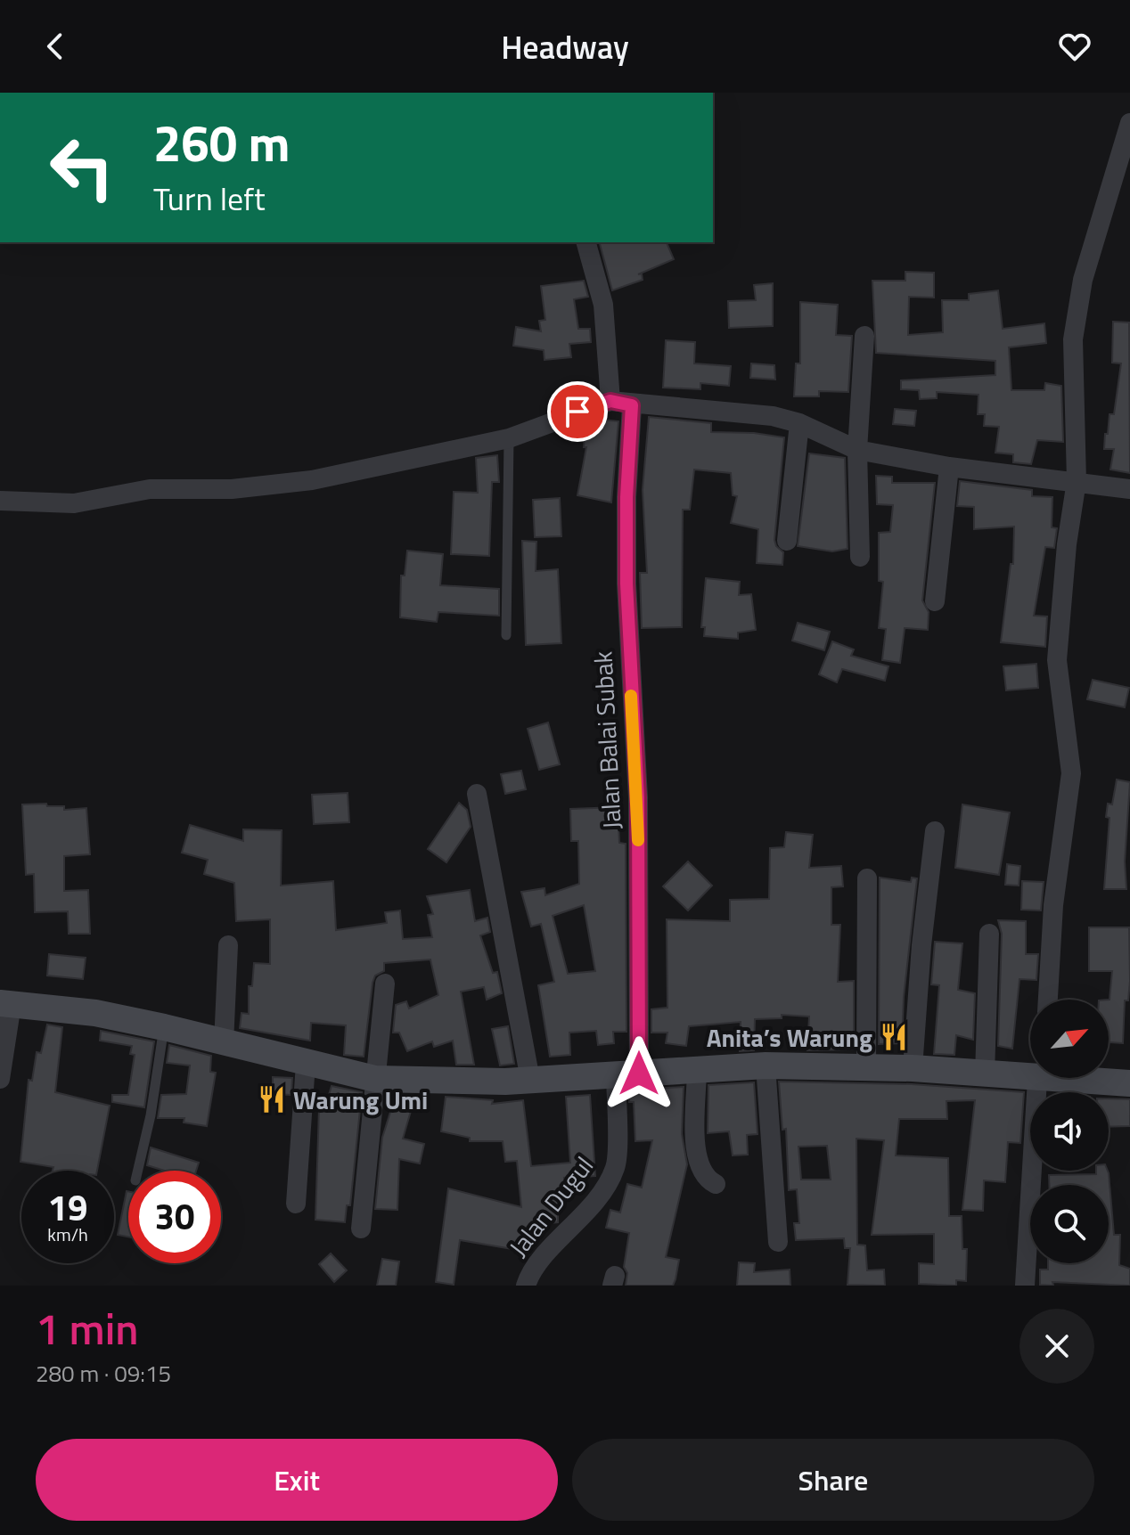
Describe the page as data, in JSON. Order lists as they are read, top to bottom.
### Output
{
  "streets": {
    "street": ["Jalan Balai Subak", "Jalan Dugul"]
  },
  "crossings": [
    ["Jalan Balai Subak", "Jalan Dugul"]
  ],
  "places": {
    "restaurant": ["Anita’s Warung", "Warung Umi"]
  },
  "north": "top right",
  "page": {
    "header": "Headway",
    "turn": ["260 m", "Turn left"],
    "speed": "19 km/h",
    "limit": "30",
    "heading": ["1 min", "280 m · 09:15"],
    "buttons": ["Exit", "Share"]
  }
}
